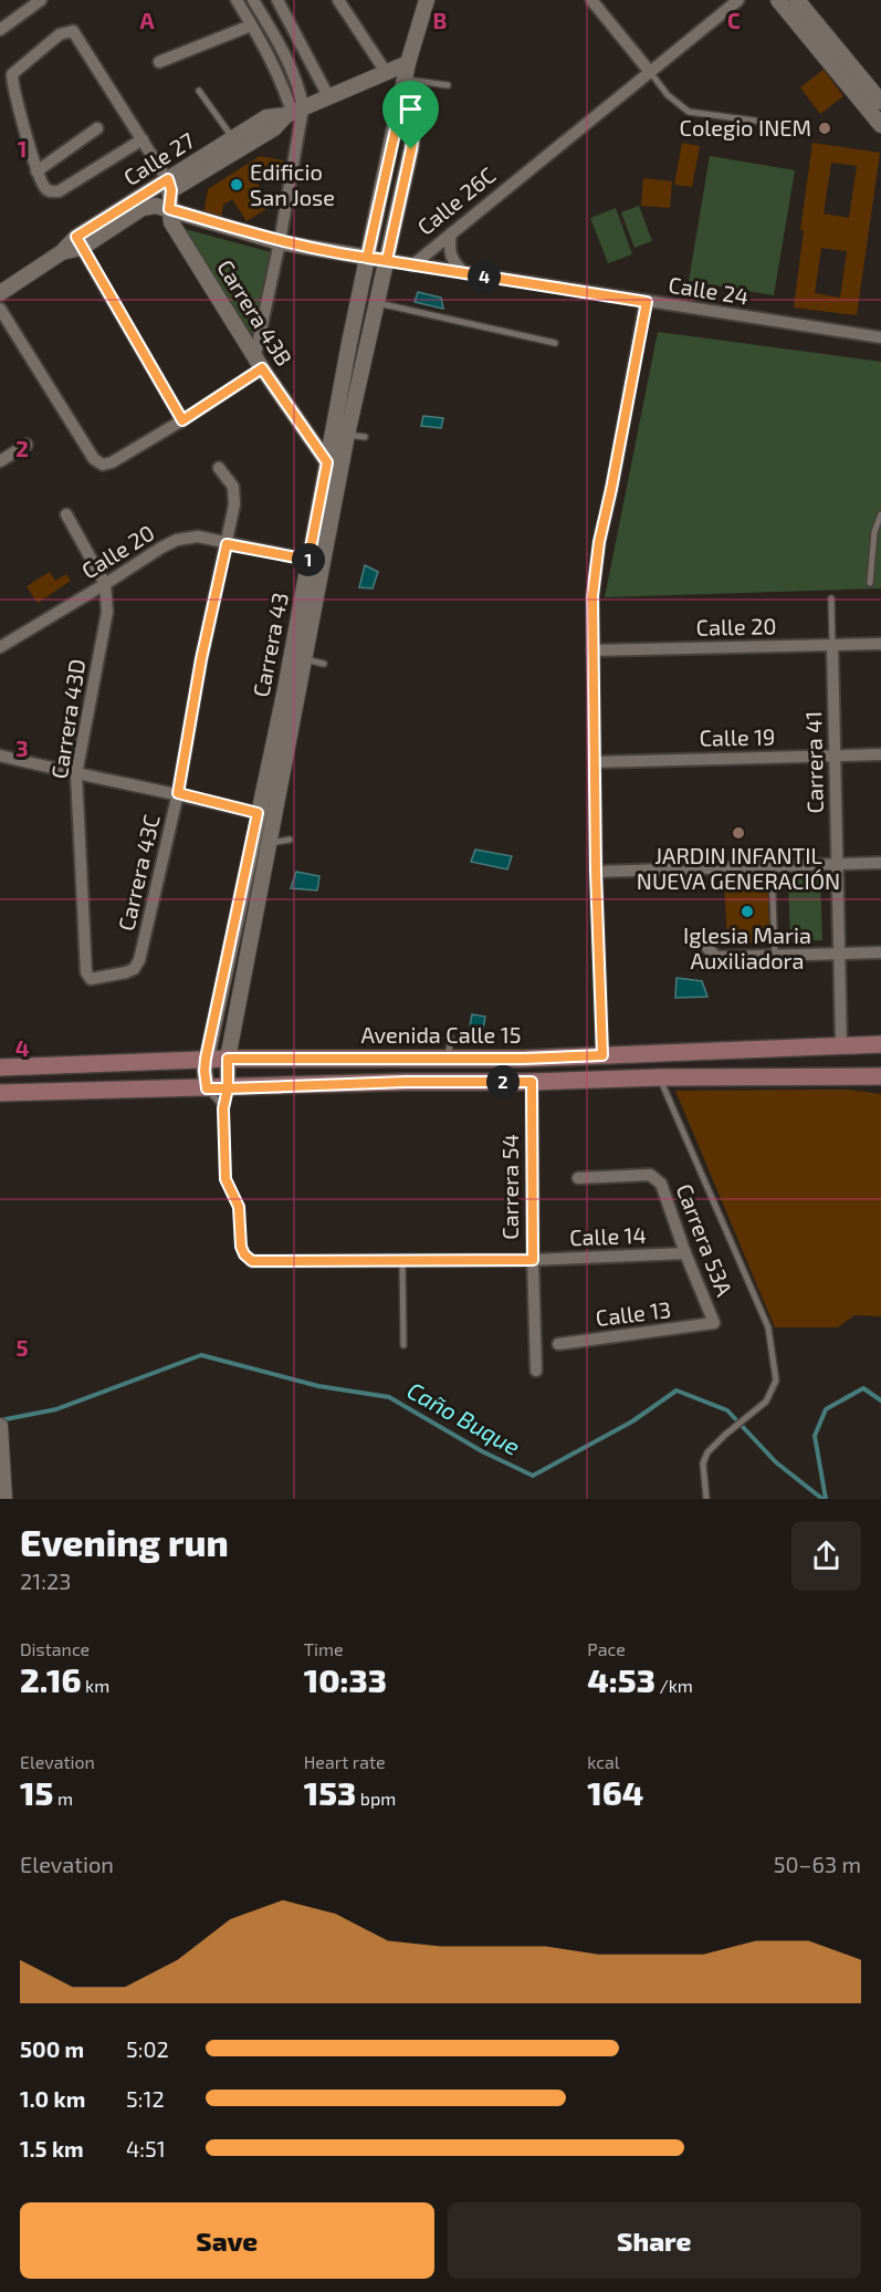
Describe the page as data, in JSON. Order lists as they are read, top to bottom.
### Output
{
  "streets": {
    "main road": ["Avenida Calle 15"],
    "street": [
      "Calle 27",
      "Calle 26C",
      "Calle 24",
      "Carrera 43B",
      "Calle 20",
      "Carrera 43",
      "Carrera 43D",
      "Calle 19",
      "Carrera 41",
      "Carrera 43C",
      "Carrera 54",
      "Calle 14",
      "Carrera 53A",
      "Calle 13"
    ]
  },
  "crossings": [
    ["Calle 27", "Calle 26C"],
    ["Calle 27", "Carrera 43B"],
    ["Calle 27", "Carrera 43"],
    ["Calle 26C", "Calle 24"],
    ["Calle 26C", "Carrera 43B"],
    ["Calle 26C", "Carrera 43"],
    ["Carrera 43B", "Carrera 43"],
    ["Calle 20", "Carrera 43"],
    ["Calle 20", "Carrera 43D"],
    ["Calle 20", "Carrera 41"],
    ["Calle 20", "Carrera 43C"],
    ["Carrera 43", "Avenida Calle 15"],
    ["Carrera 43", "Calle 14"],
    ["Carrera 43D", "Carrera 43C"],
    ["Calle 19", "Carrera 41"],
    ["Carrera 41", "Avenida Calle 15"],
    ["Carrera 54", "Calle 14"],
    ["Calle 14", "Carrera 53A"],
    ["Carrera 53A", "Calle 13"]
  ],
  "water": ["Caño Buque"],
  "places": [
    "Colegio INEM",
    "Edificio San Jose",
    "JARDIN INFANTIL NUEVA GENERACIÓN",
    "Iglesia Maria Auxiliadora"
  ],
  "page": {
    "pins": ["4", "1", "2"],
    "heading": ["Evening run", "21:23"],
    "stats": [
      ["Distance", "2.16 km"],
      ["Time", "10:33"],
      ["Pace", "4:53 /km"],
      ["Elevation", "15 m"],
      ["Heart rate", "153 bpm"],
      ["kcal", "164"]
    ],
    "chart": ["Elevation", "50–63 m"],
    "list": [
      {
        "name": "500 m",
        "note": "5:02"
      },
      {
        "name": "1.0 km",
        "note": "5:12"
      },
      {
        "name": "1.5 km",
        "note": "4:51"
      }
    ],
    "buttons": ["Save", "Share"]
  },
  "grid": {
    "columns": ["A", "B", "C"],
    "rows": [
      "1",
      "2",
      "3",
      "4",
      "5"
    ]
  }
}
